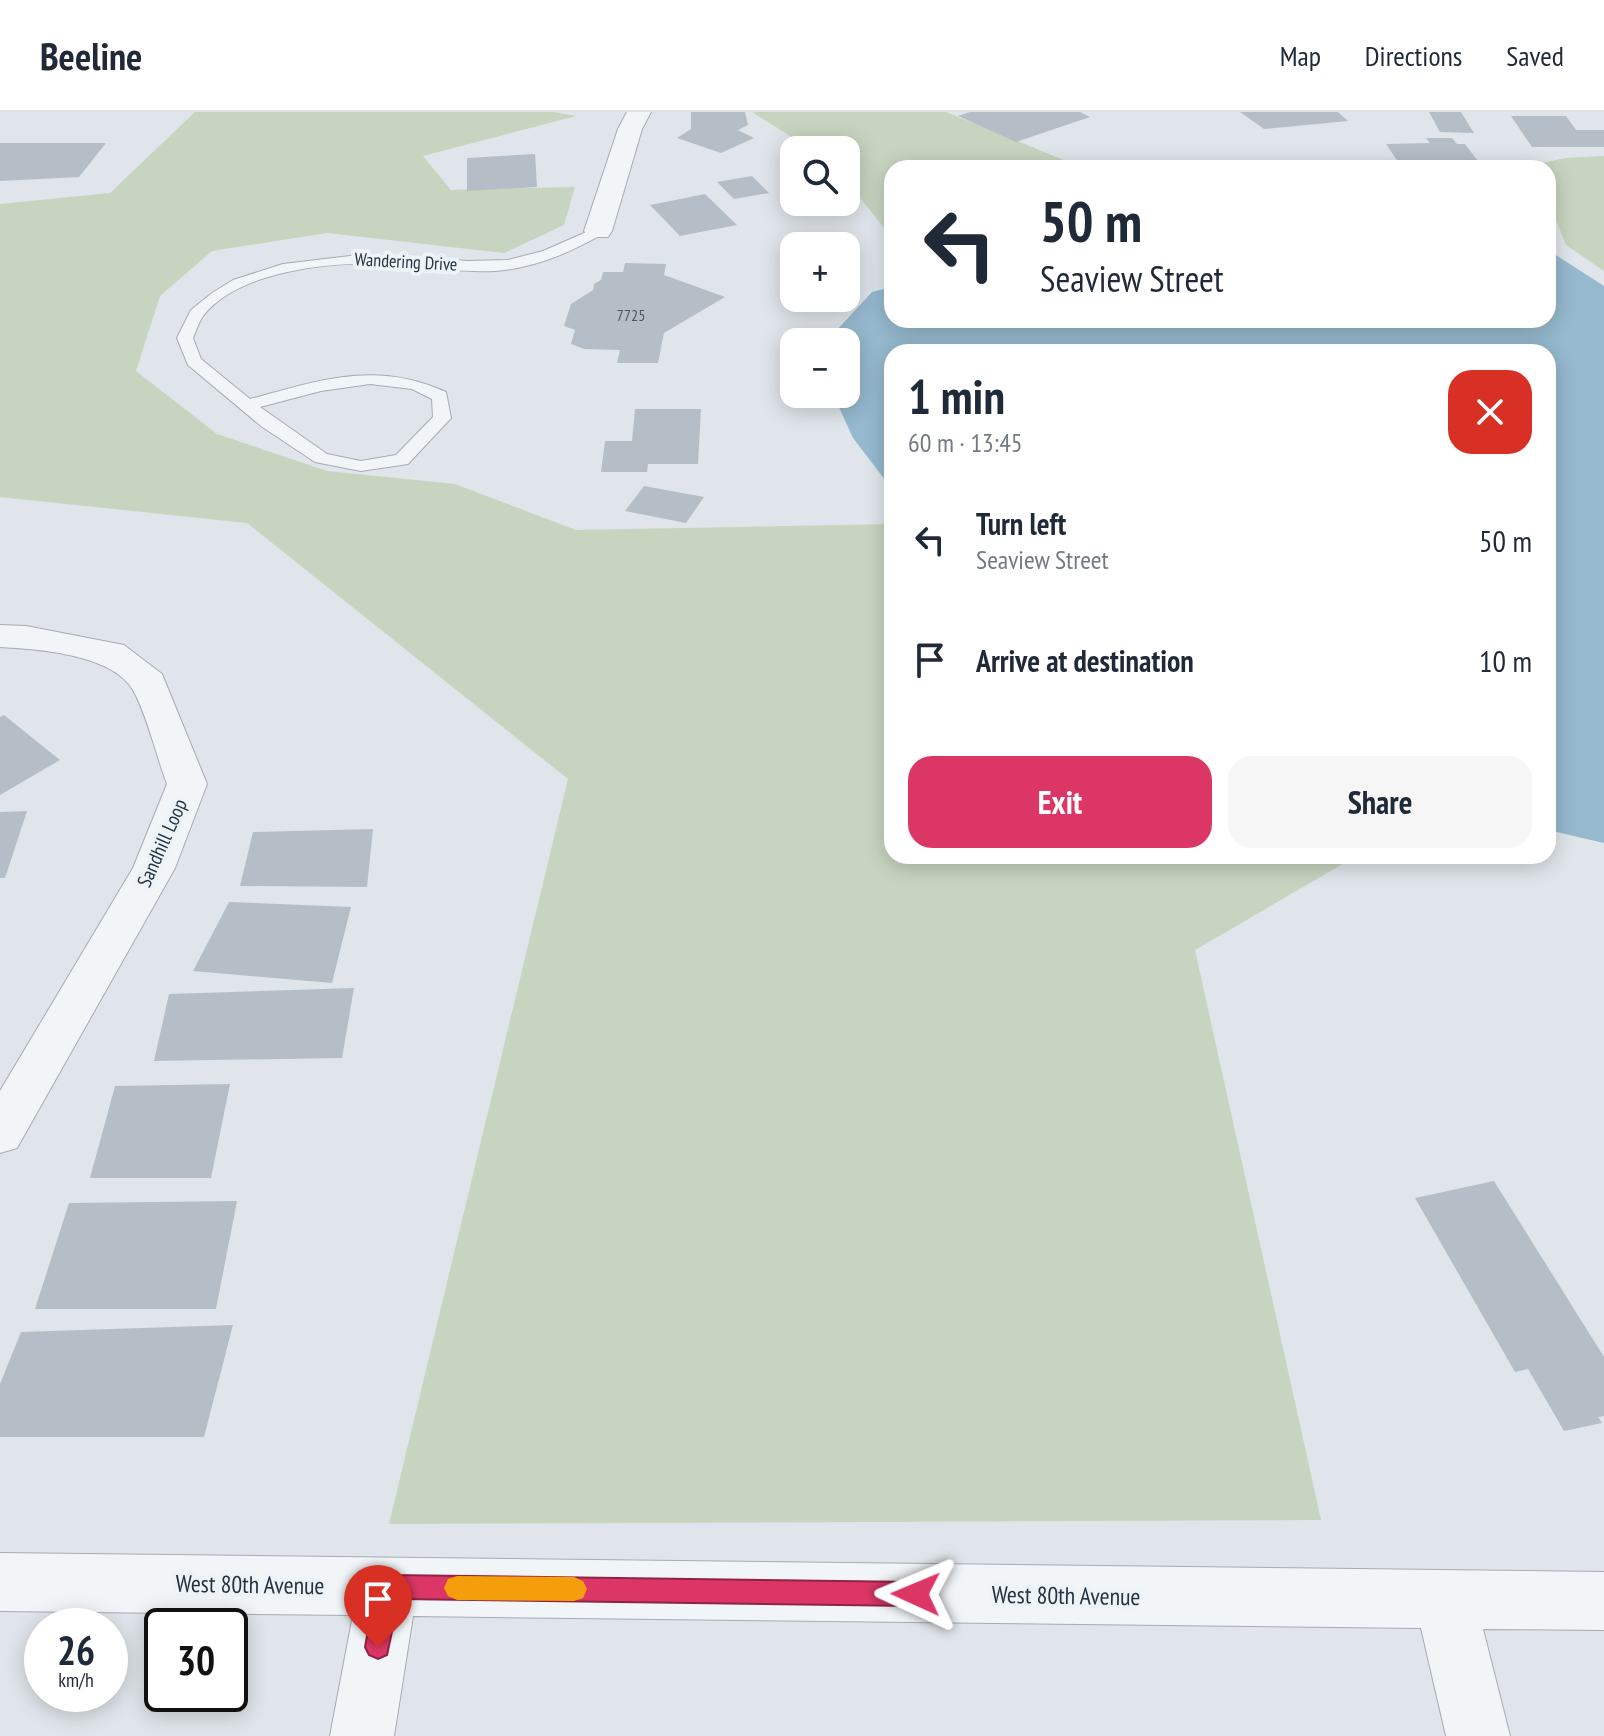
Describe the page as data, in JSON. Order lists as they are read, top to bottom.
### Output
{
  "streets": {
    "street": ["Wandering Drive", "Sandhill Loop", "West 80th Avenue"]
  },
  "house_numbers": ["7725"],
  "page": {
    "header": "Beeline",
    "nav": ["Map", "Directions", "Saved"],
    "map_buttons": ["+", "−"],
    "turn": ["50 m", "Seaview Street"],
    "heading": ["1 min", "60 m · 13:45"],
    "list": [
      {
        "name": "Turn left",
        "note": "Seaview Street",
        "value": "50 m"
      },
      {
        "name": "Arrive at destination",
        "value": "10 m"
      }
    ],
    "buttons": ["Exit", "Share"],
    "speed": "26 km/h",
    "limit": "30"
  }
}
